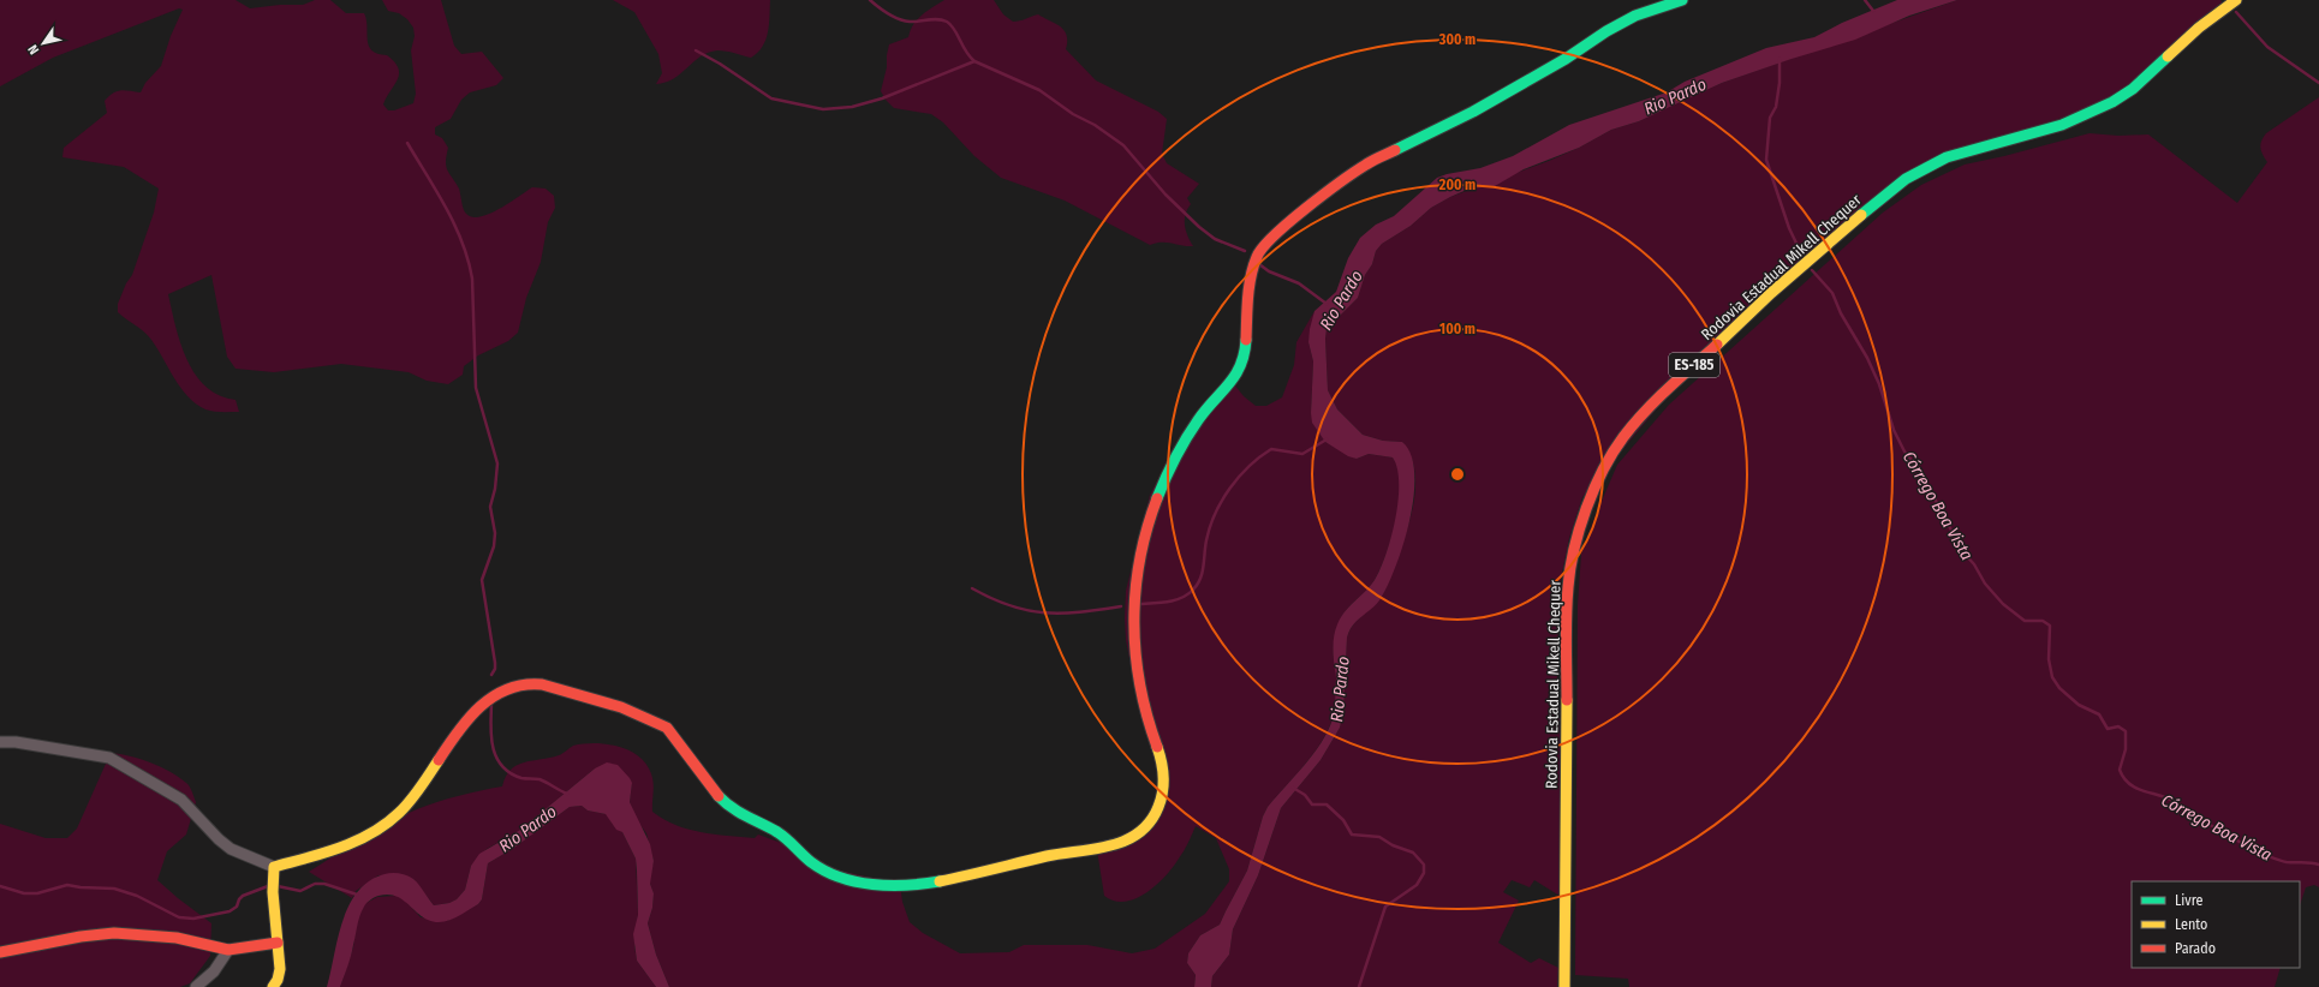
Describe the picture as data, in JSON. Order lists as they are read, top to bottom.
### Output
{
  "streets": {
    "street": ["Rodovia Estadual Mikell Chequer", "ES-185"]
  },
  "water": ["Rio Pardo", "Córrego Boa Vista"],
  "legend": ["Livre", "Lento", "Parado"],
  "north": "bottom left",
  "rings": ["300 m", "200 m", "100 m"]
}
